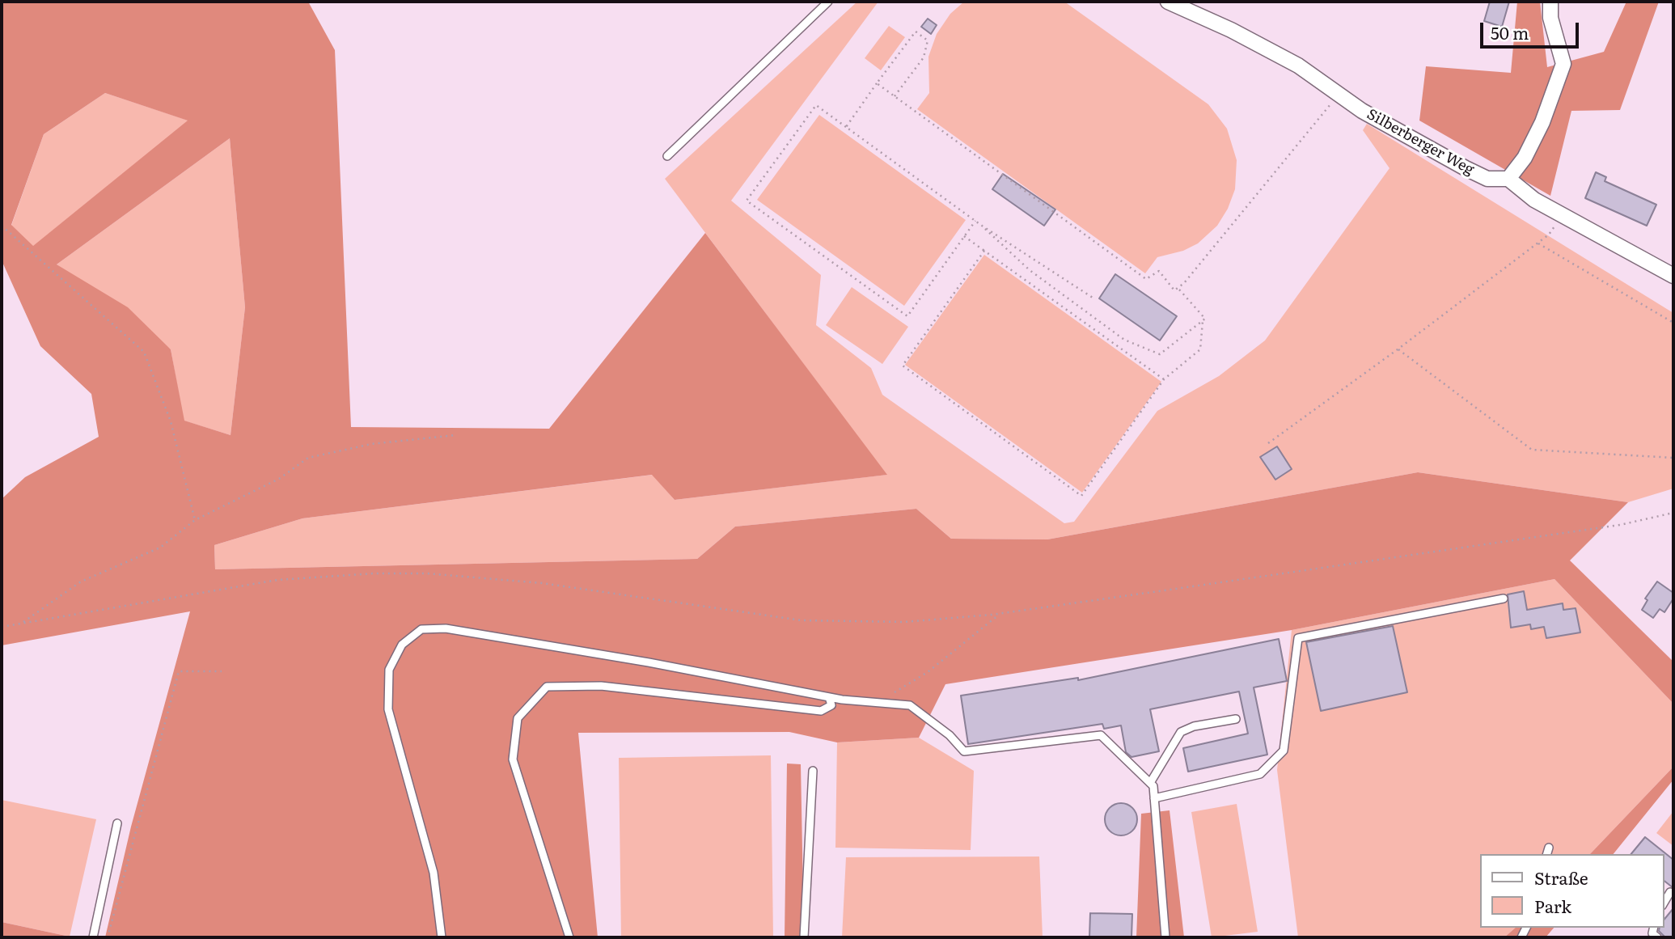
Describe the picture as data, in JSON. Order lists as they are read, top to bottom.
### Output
{
  "streets": {
    "street": ["Silberberger Weg"]
  },
  "legend": ["Straße", "Park"],
  "scale_bar": "50 m"
}
